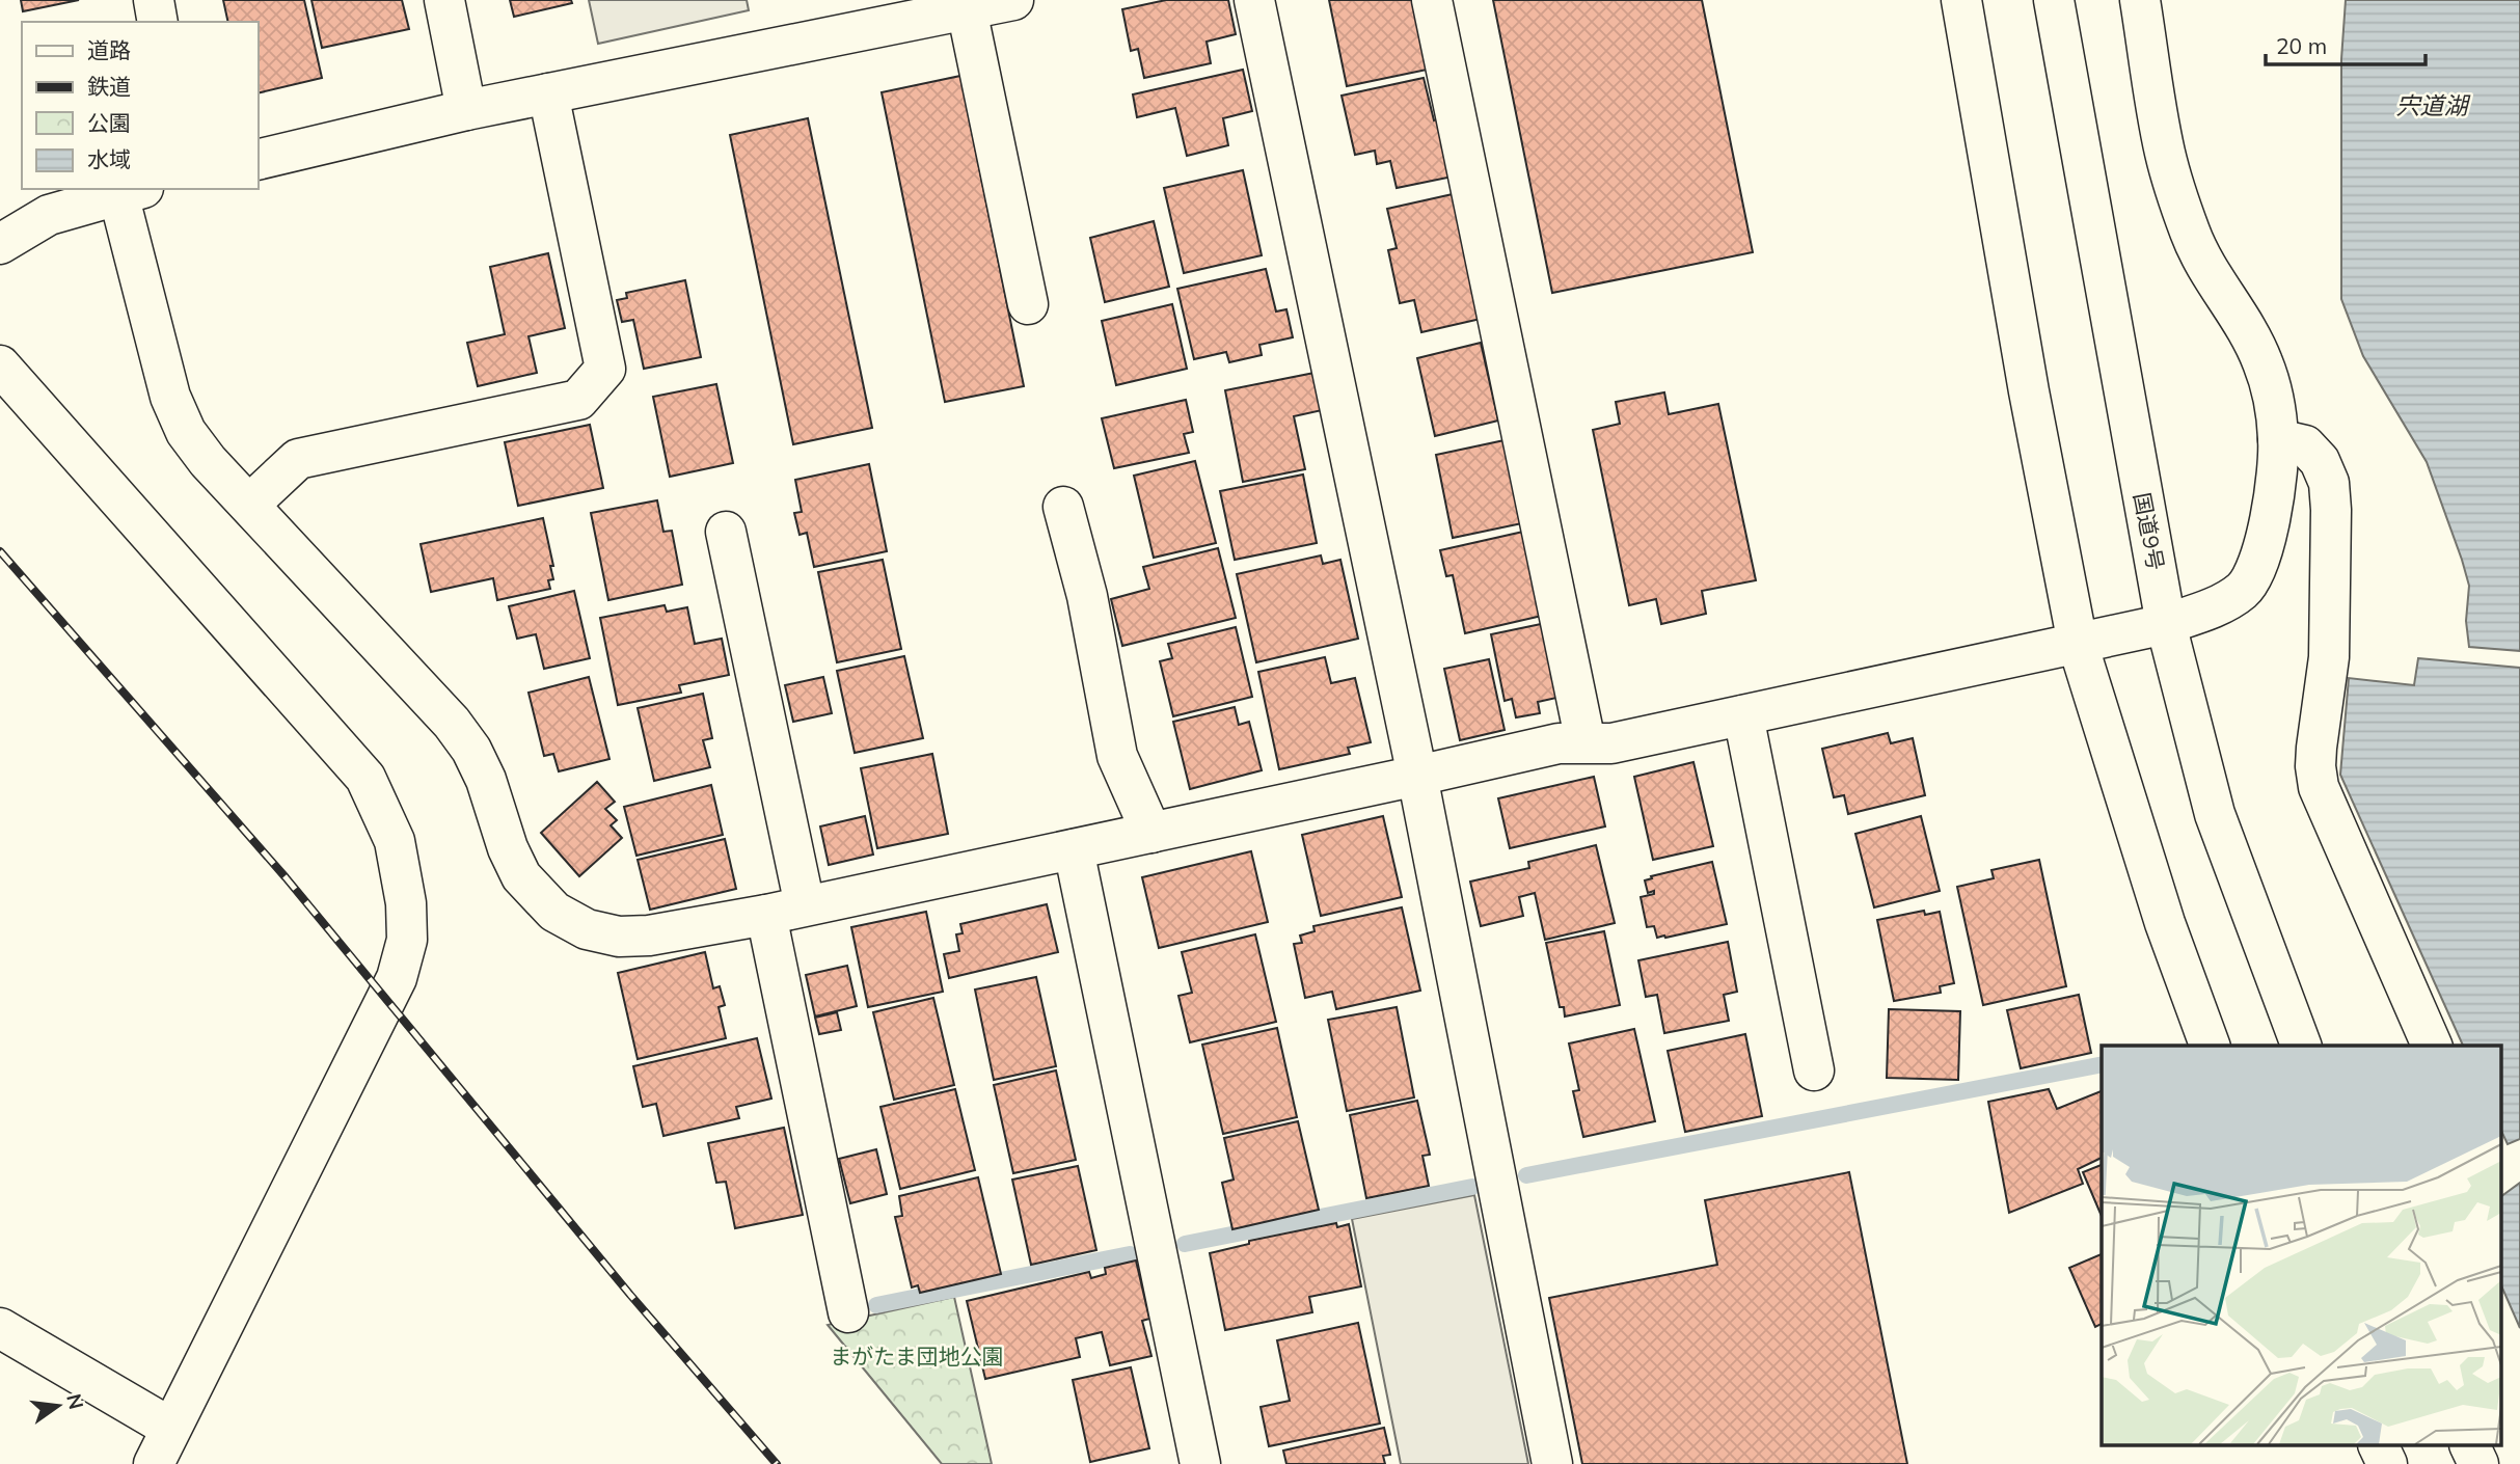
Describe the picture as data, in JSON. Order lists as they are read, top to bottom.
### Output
{
  "streets": {
    "main road": ["国道9号"]
  },
  "water": ["宍道湖"],
  "parks": ["まがたま団地公園"],
  "legend": [
    "道路",
    "鉄道",
    "公園",
    "水域"
  ],
  "scale_bar": "20 m",
  "north": "right"
}
